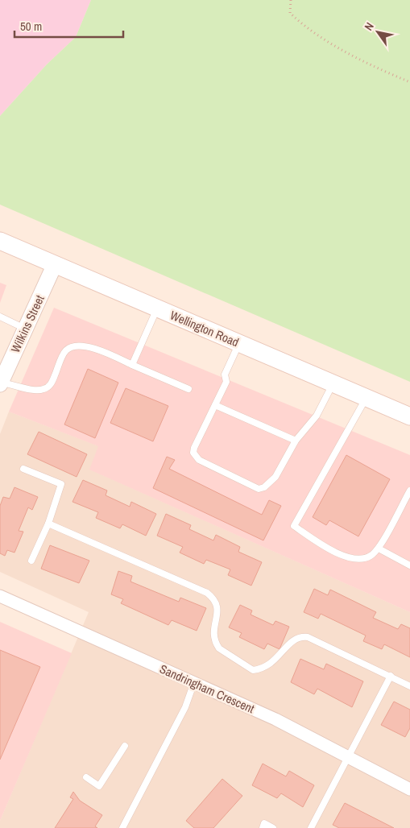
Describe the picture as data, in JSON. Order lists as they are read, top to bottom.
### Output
{
  "streets": {
    "main road": ["Wellington Road"],
    "street": ["Wilkins Street", "Sandringham Crescent"]
  },
  "crossings": [
    ["Wilkins Street", "Wellington Road"]
  ],
  "scale_bar": "50 m",
  "north": "top left"
}
